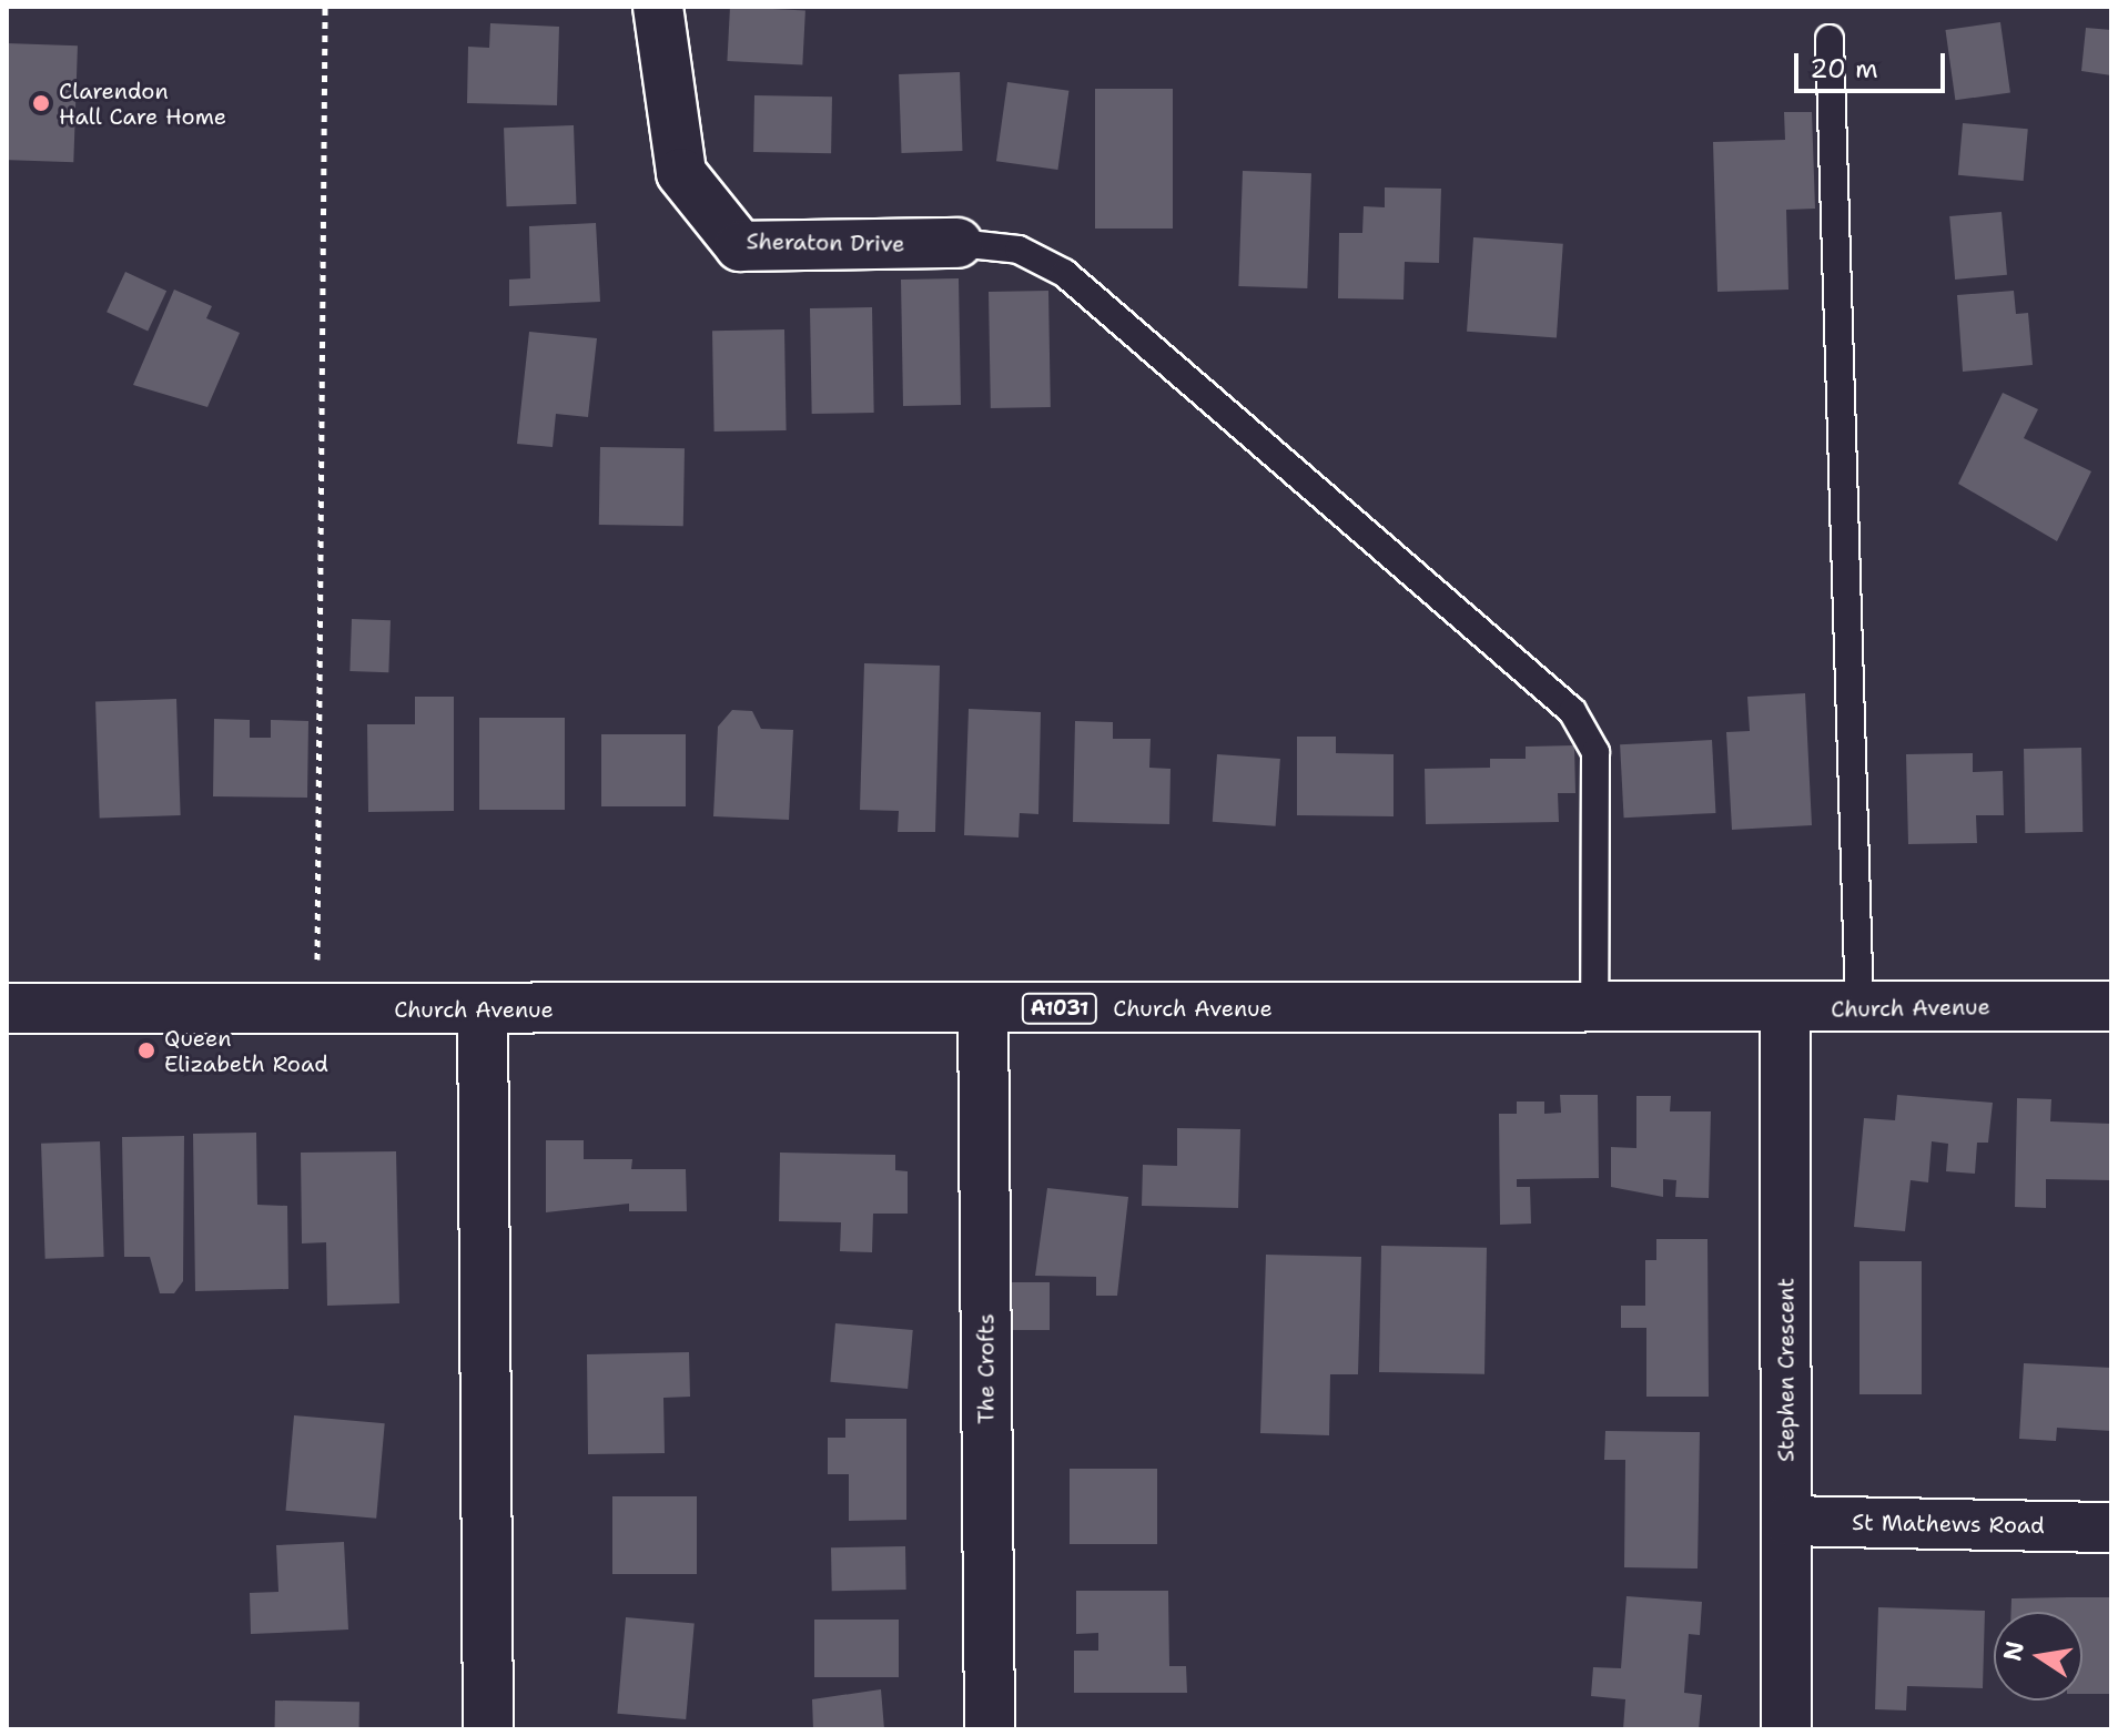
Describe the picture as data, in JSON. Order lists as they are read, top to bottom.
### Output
{
  "streets": {
    "street": [
      "Sheraton Drive",
      "A1031",
      "Church Avenue",
      "The Crofts",
      "Stephen Crescent",
      "St Mathews Road"
    ]
  },
  "crossings": [
    ["Church Avenue", "The Crofts"],
    ["Church Avenue", "Stephen Crescent"],
    ["Stephen Crescent", "St Mathews Road"]
  ],
  "places": ["Clarendon Hall Care Home", "Queen Elizabeth Road"],
  "scale_bar": "20 m",
  "north": "left"
}
